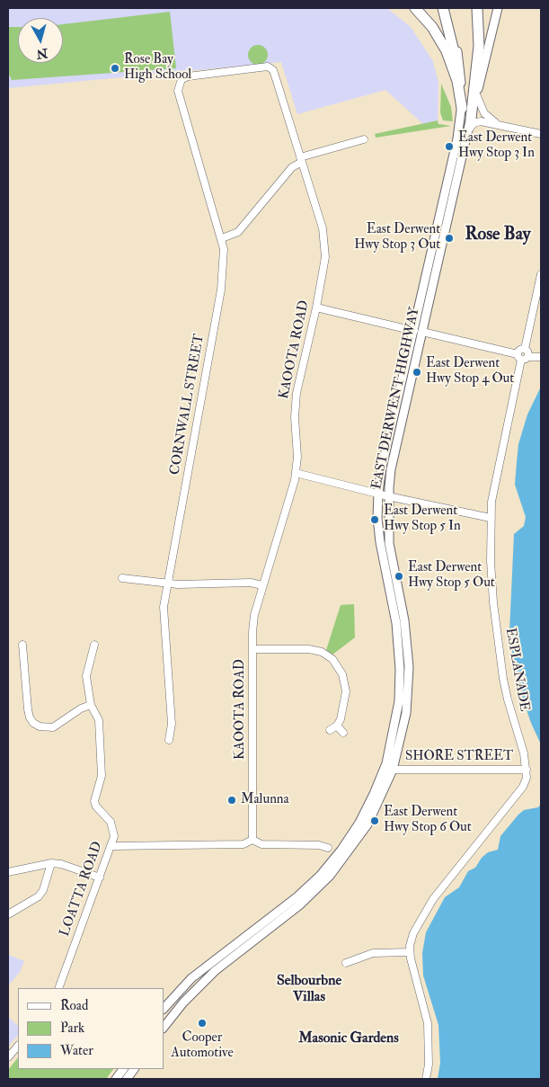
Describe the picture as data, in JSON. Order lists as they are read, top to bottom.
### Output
{
  "streets": {
    "main road": ["EAST DERWENT HIGHWAY"],
    "street": [
      "KAOOTA ROAD",
      "CORNWALL STREET",
      "ESPLANADE",
      "SHORE STREET",
      "LOATTA ROAD"
    ]
  },
  "crossings": [
    ["KAOOTA ROAD", "CORNWALL STREET"],
    ["EAST DERWENT HIGHWAY", "SHORE STREET"],
    ["ESPLANADE", "SHORE STREET"]
  ],
  "districts": ["Rose Bay", "Selbourbne Villas", "Masonic Gardens"],
  "places": [
    "Rose Bay High School",
    "East Derwent Hwy Stop 3 In",
    "East Derwent Hwy Stop 3 Out",
    "East Derwent Hwy Stop 4 Out",
    "East Derwent Hwy Stop 5 In",
    "East Derwent Hwy Stop 5 Out",
    "Malunna",
    "East Derwent Hwy Stop 6 Out",
    "Cooper Automotive"
  ],
  "legend": ["Road", "Park", "Water"],
  "north": "bottom"
}
